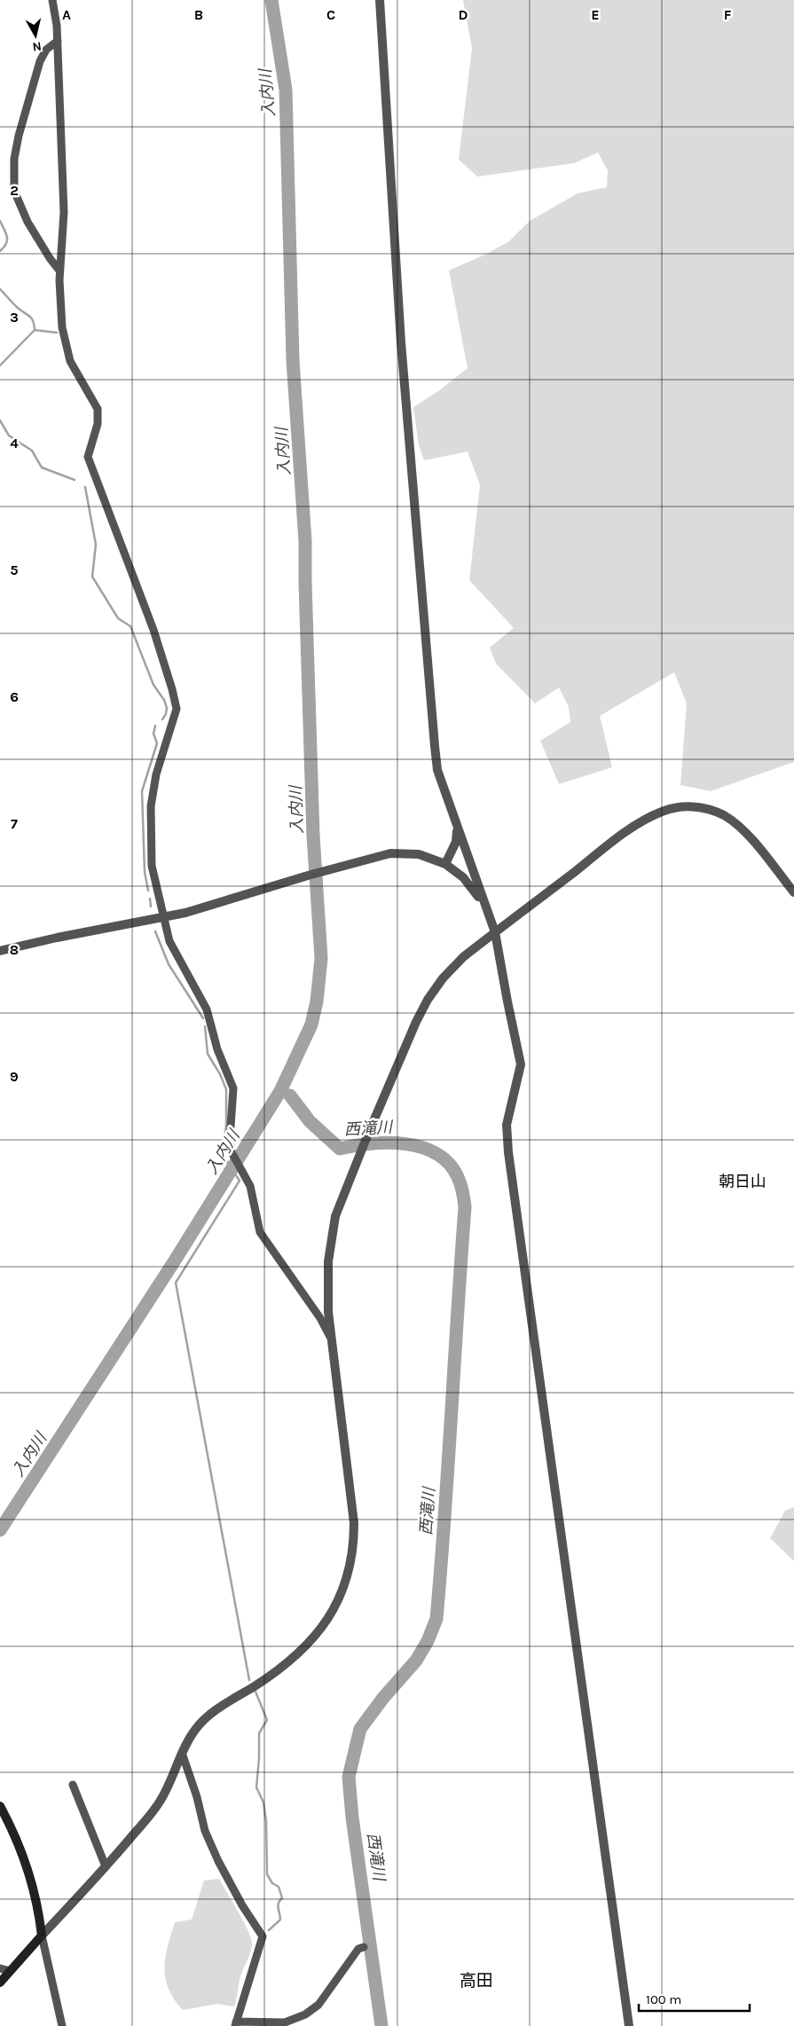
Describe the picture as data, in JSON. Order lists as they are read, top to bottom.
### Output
{
  "districts": ["朝日山", "高田"],
  "water": ["入内川", "西滝川"],
  "scale_bar": "100 m",
  "north": "bottom",
  "grid": {
    "columns": [
      "A",
      "B",
      "C",
      "D",
      "E",
      "F"
    ],
    "rows": [
      "2",
      "3",
      "4",
      "5",
      "6",
      "7",
      "8",
      "9"
    ]
  }
}
